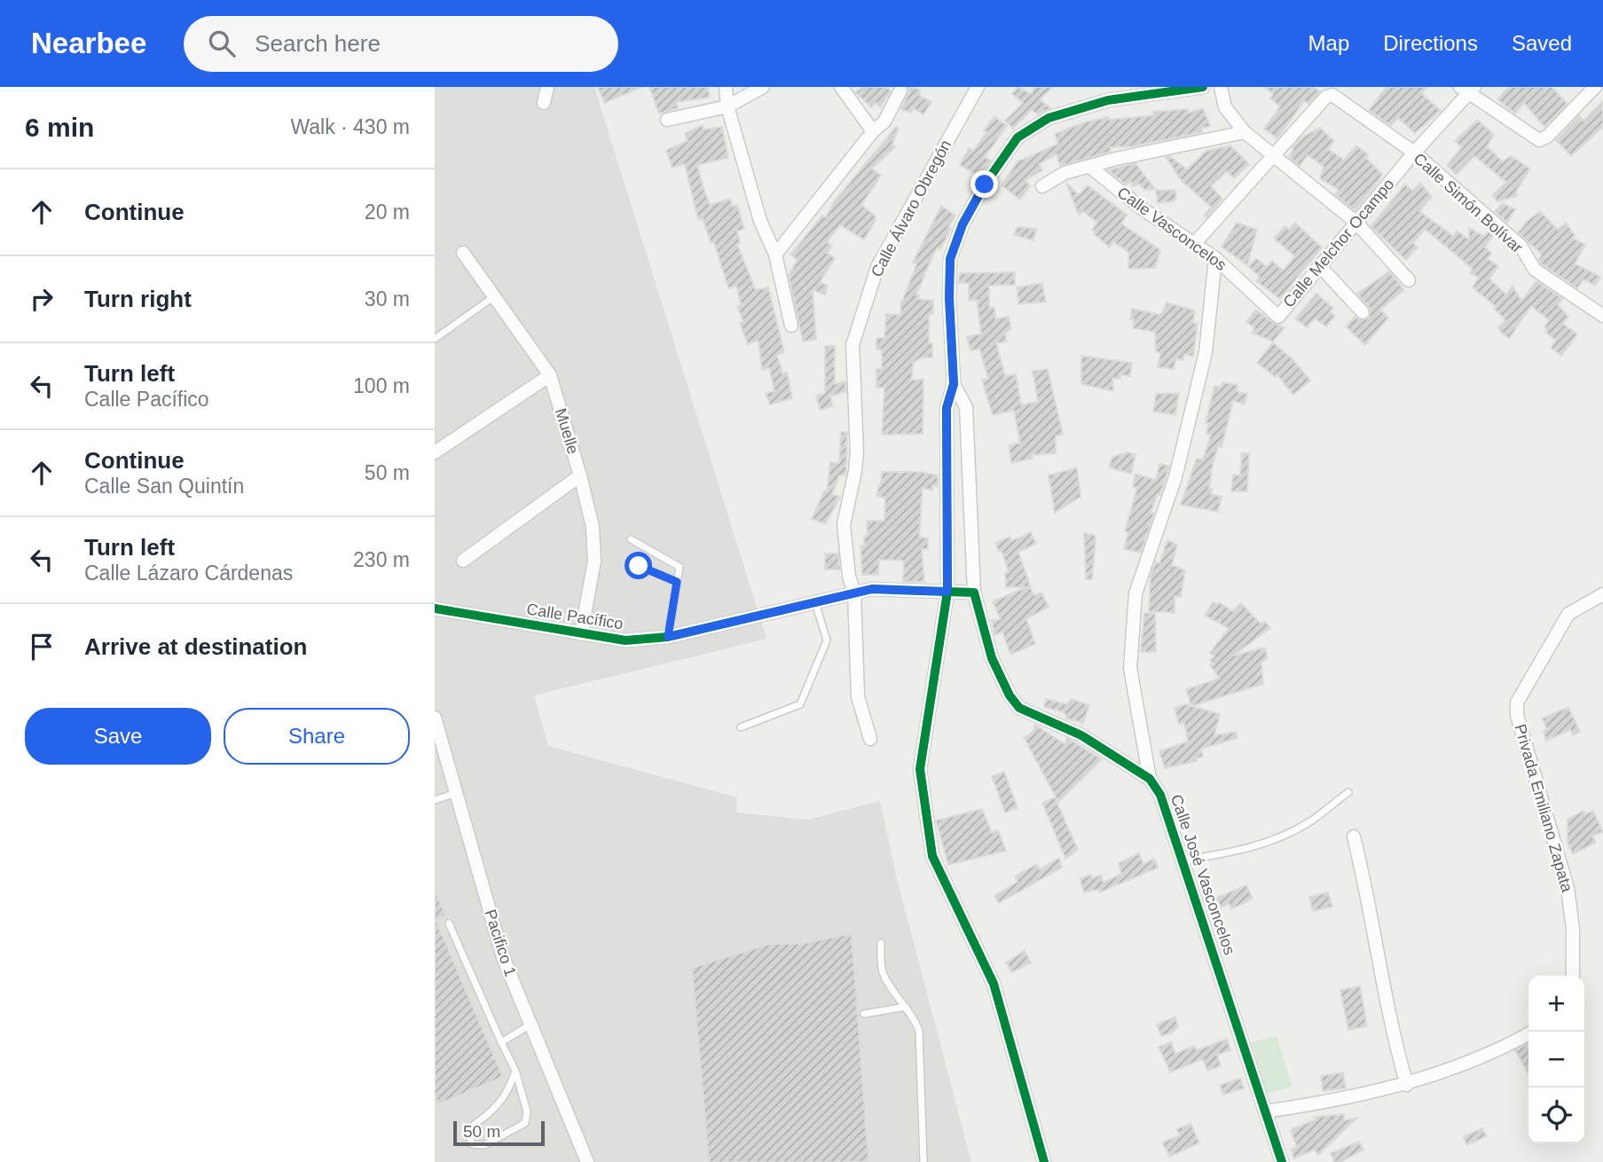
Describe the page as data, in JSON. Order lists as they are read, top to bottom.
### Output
{
  "streets": {
    "street": [
      "Calle Simón Bolívar",
      "Calle Álvaro Obregón",
      "Calle Vasconcelos",
      "Calle Melchor Ocampo",
      "Muelle",
      "Calle Pacífico",
      "Privada Emiliano Zapata",
      "Calle José Vasconcelos",
      "Pacifico 1"
    ]
  },
  "crossings": [
    ["Calle Simón Bolívar", "Calle Melchor Ocampo"],
    ["Calle Álvaro Obregón", "Calle Pacífico"],
    ["Calle Vasconcelos", "Calle Melchor Ocampo"],
    ["Calle Vasconcelos", "Calle José Vasconcelos"],
    ["Muelle", "Calle Pacífico"]
  ],
  "scale_bar": "50 m",
  "page": {
    "header": "Nearbee",
    "search": "Search here",
    "nav": ["Map", "Directions", "Saved"],
    "heading": ["6 min", "Walk · 430 m"],
    "list": [
      ["Continue", "20 m"],
      ["Turn right", "30 m"],
      ["Turn left", "Calle Pacífico", "100 m"],
      ["Continue", "Calle San Quintín", "50 m"],
      ["Turn left", "Calle Lázaro Cárdenas", "230 m"],
      "Arrive at destination"
    ],
    "buttons": ["Save", "Share"],
    "map_buttons": ["+", "−"],
    "scale": "50 m"
  }
}
